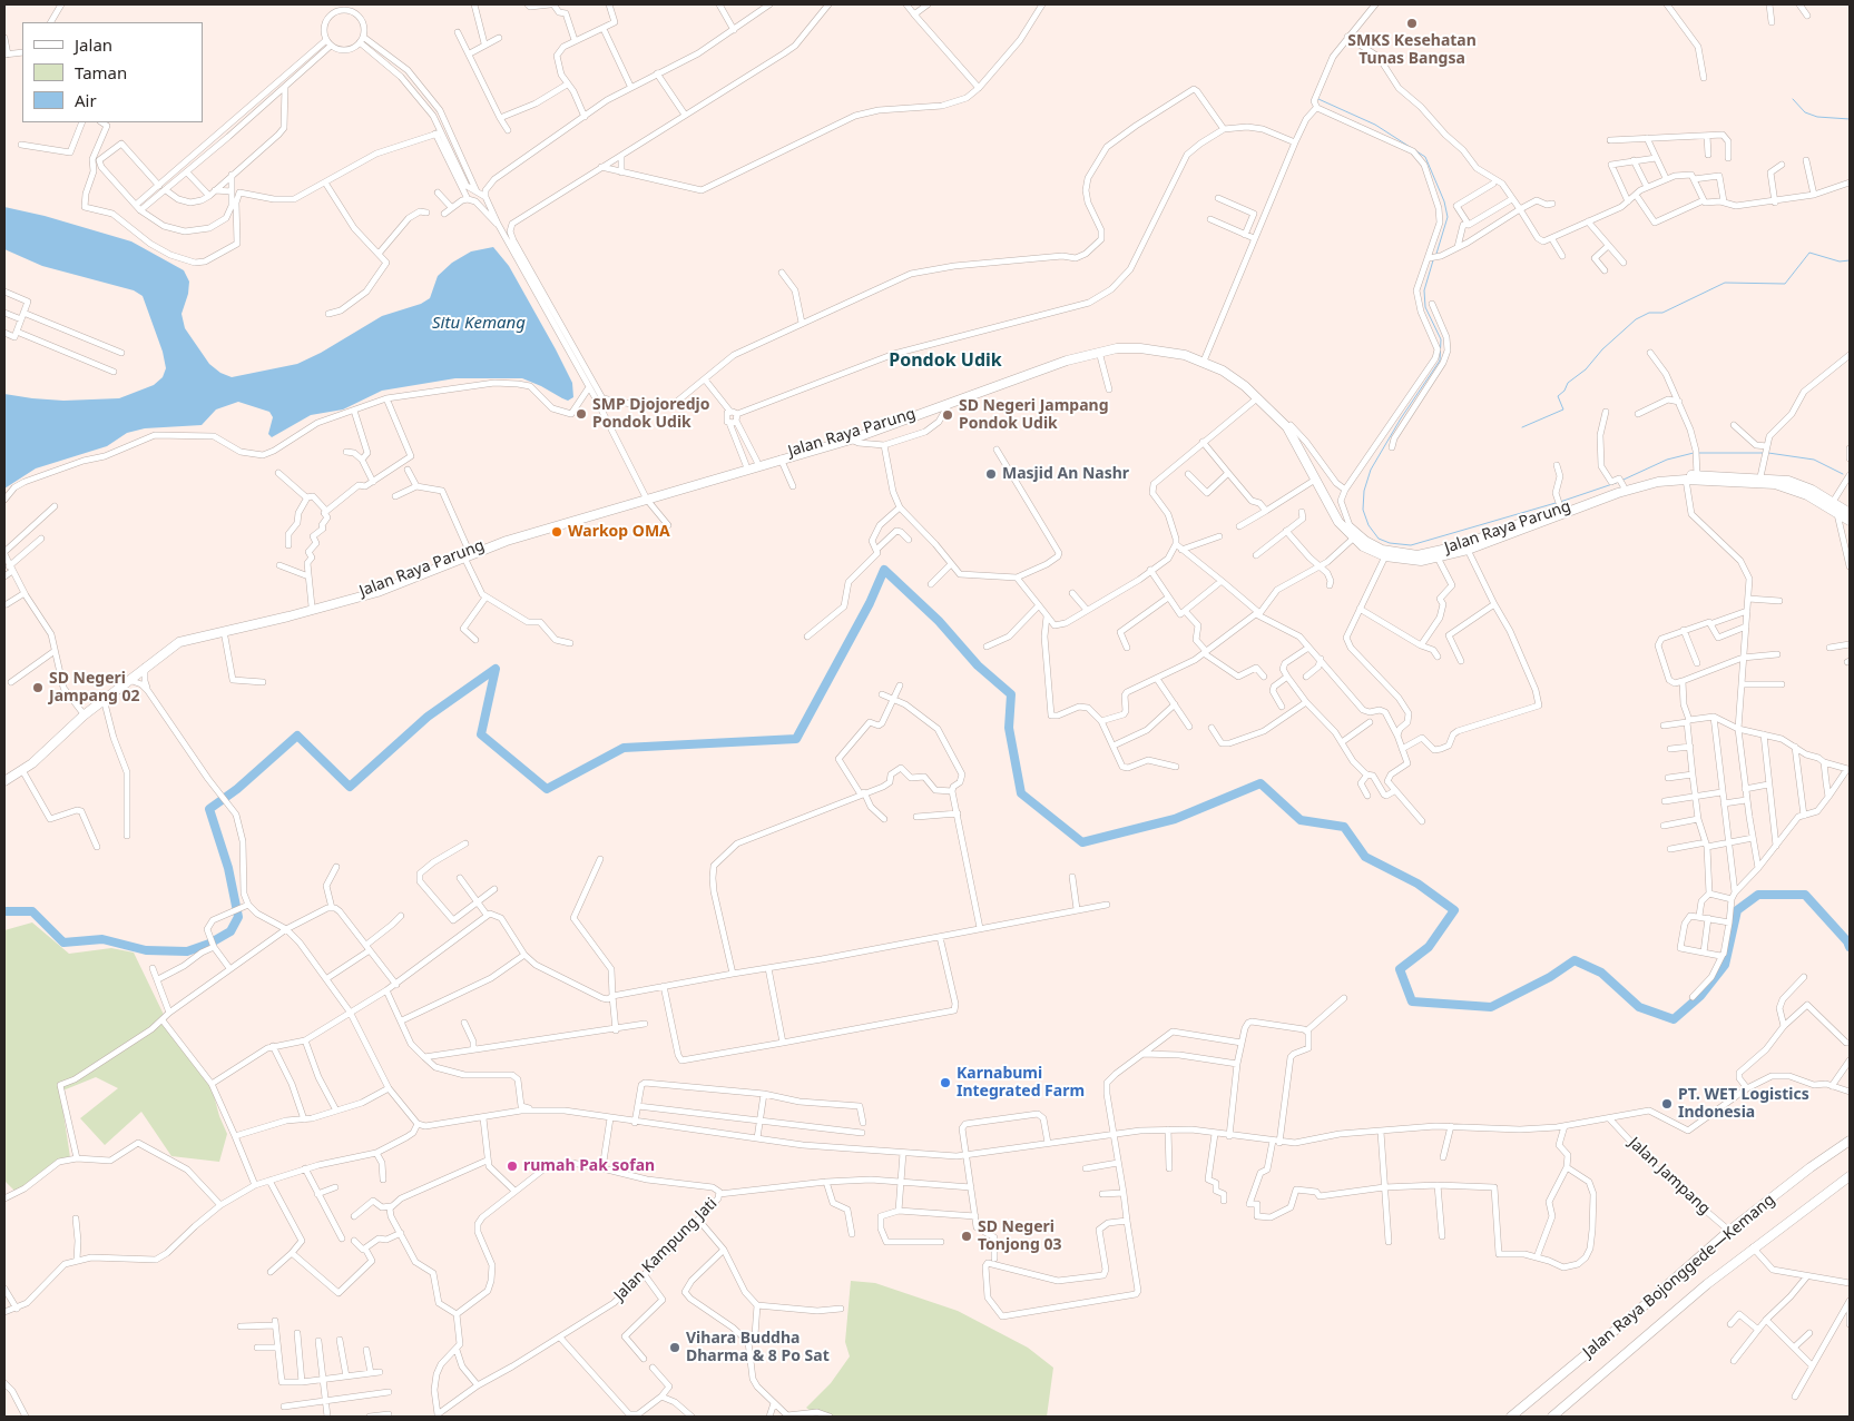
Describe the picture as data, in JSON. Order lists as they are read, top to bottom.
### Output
{
  "streets": {
    "highway": ["Jalan Raya Parung", "Jalan Raya Bojonggede—Kemang"],
    "street": ["Jalan Jampang", "Jalan Kampung Jati"]
  },
  "crossings": [
    ["Jalan Jampang", "Jalan Raya Bojonggede—Kemang"]
  ],
  "districts": ["Pondok Udik"],
  "water": ["Situ Kemang"],
  "places": [
    "SMKS Kesehatan Tunas Bangsa",
    "SMP Djojoredjo Pondok Udik",
    "SD Negeri Jampang Pondok Udik",
    "Masjid An Nashr",
    "Warkop OMA",
    "SD Negeri Jampang 02",
    "Karnabumi Integrated Farm",
    "PT. WET Logistics Indonesia",
    "rumah Pak sofan",
    "SD Negeri Tonjong 03",
    "Vihara Buddha Dharma & 8 Po Sat"
  ],
  "legend": ["Jalan", "Taman", "Air"]
}
